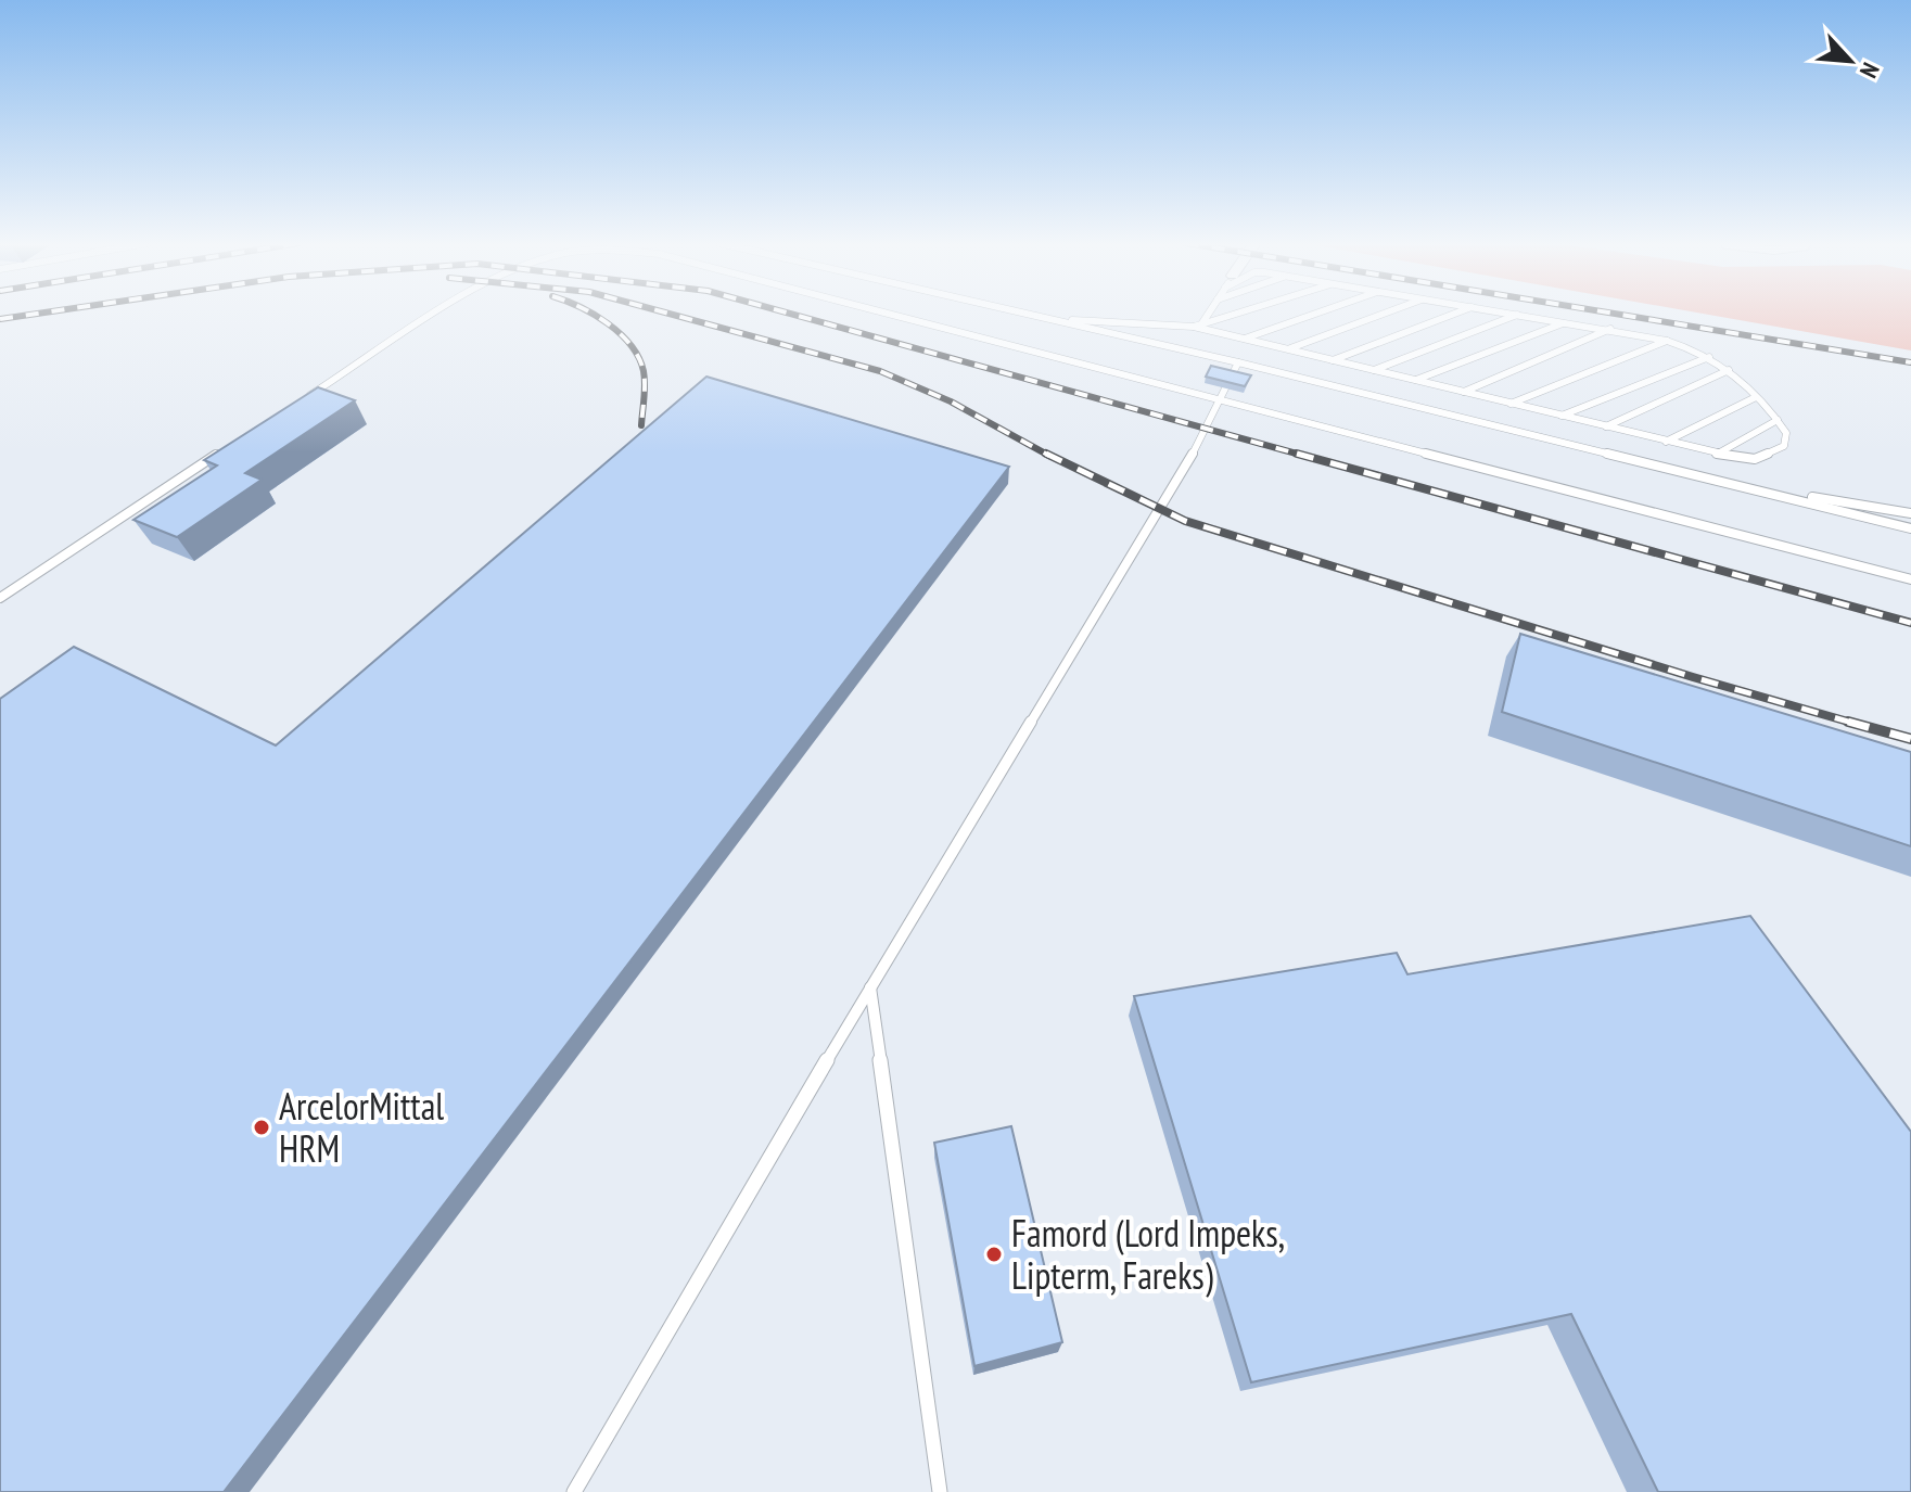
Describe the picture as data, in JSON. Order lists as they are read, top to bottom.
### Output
{
  "places": ["ArcelorMittal HRM", "Famord (Lord Impeks, Lipterm, Fareks)"],
  "north": "bottom right"
}
